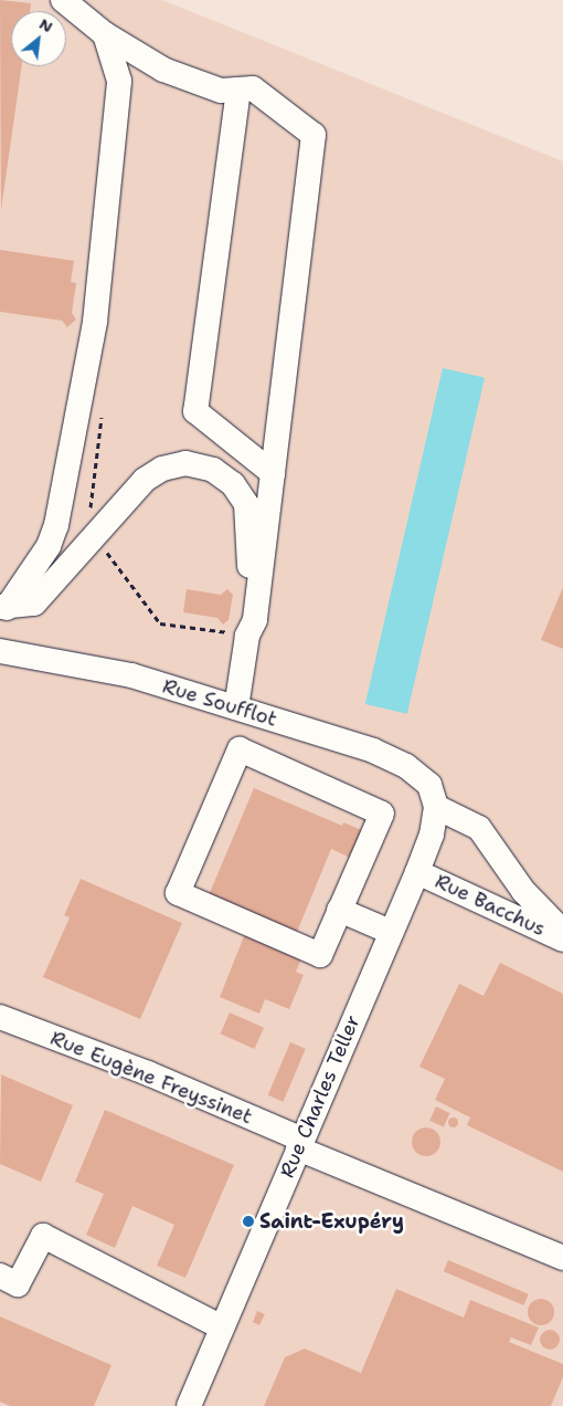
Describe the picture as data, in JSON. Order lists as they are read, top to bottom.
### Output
{
  "streets": {
    "street": [
      "Rue Soufflot",
      "Rue Bacchus",
      "Rue Eugène Freyssinet",
      "Rue Charles Teller"
    ]
  },
  "crossings": [
    ["Rue Soufflot", "Rue Bacchus"],
    ["Rue Soufflot", "Rue Charles Teller"],
    ["Rue Bacchus", "Rue Charles Teller"],
    ["Rue Eugène Freyssinet", "Rue Charles Teller"]
  ],
  "places": ["Saint-Exupéry"],
  "north": "top right"
}
